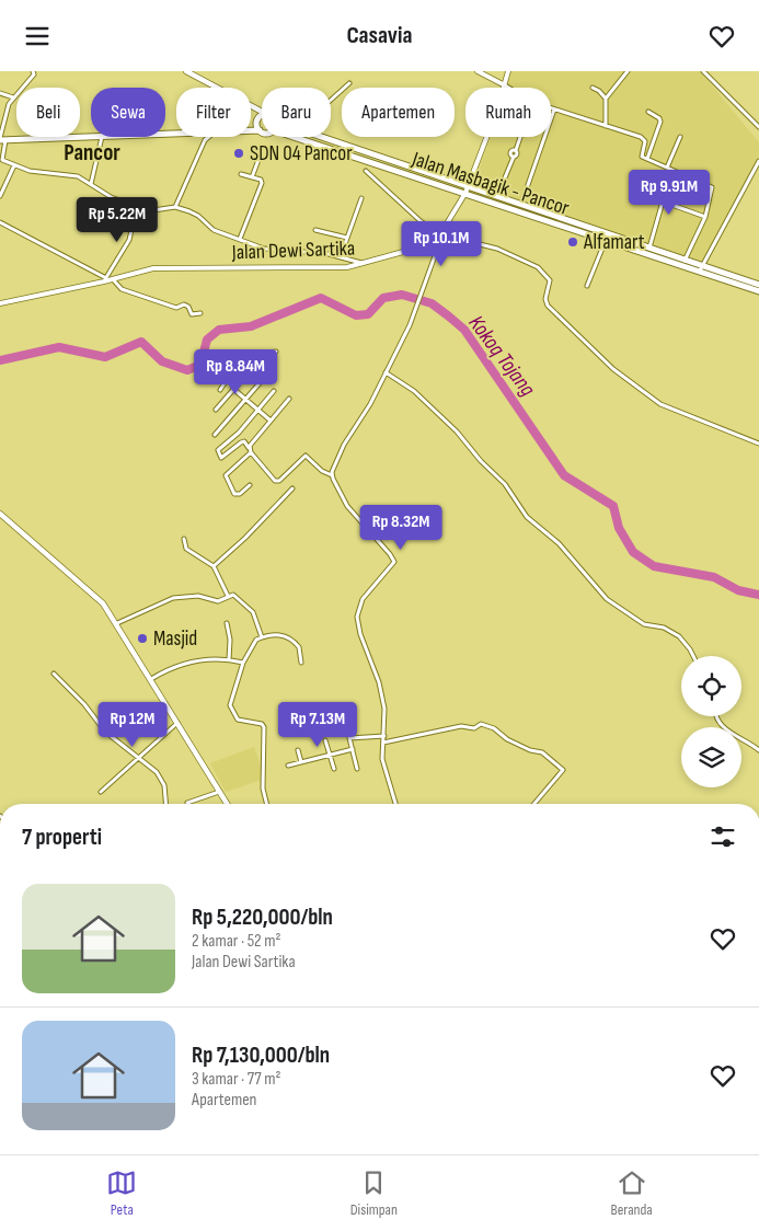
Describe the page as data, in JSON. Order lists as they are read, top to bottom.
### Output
{
  "streets": {
    "main road": ["Jalan Masbagik - Pancor"],
    "street": ["Jalan Dewi Sartika"]
  },
  "districts": ["Pancor"],
  "water": ["Kokoq Tojang"],
  "places": ["SDN 04 Pancor", "Alfamart", "Masjid"],
  "page": {
    "header": "Casavia",
    "chip": [
      "Beli",
      "Sewa",
      "Filter",
      "Baru",
      "Apartemen",
      "Rumah"
    ],
    "price": [
      "Rp 9.91M",
      "Rp 5.22M",
      "Rp 10.1M",
      "Rp 8.84M",
      "Rp 8.32M",
      "Rp 12M",
      "Rp 7.13M"
    ],
    "heading": "7 properti",
    "list": [
      {
        "name": "Rp 5,220,000/bln",
        "note": "2 kamar · 52 m² · Jalan Dewi Sartika"
      },
      {
        "name": "Rp 7,130,000/bln",
        "note": "3 kamar · 77 m² · Apartemen"
      }
    ],
    "tabs": ["Peta", "Disimpan", "Beranda"]
  }
}
